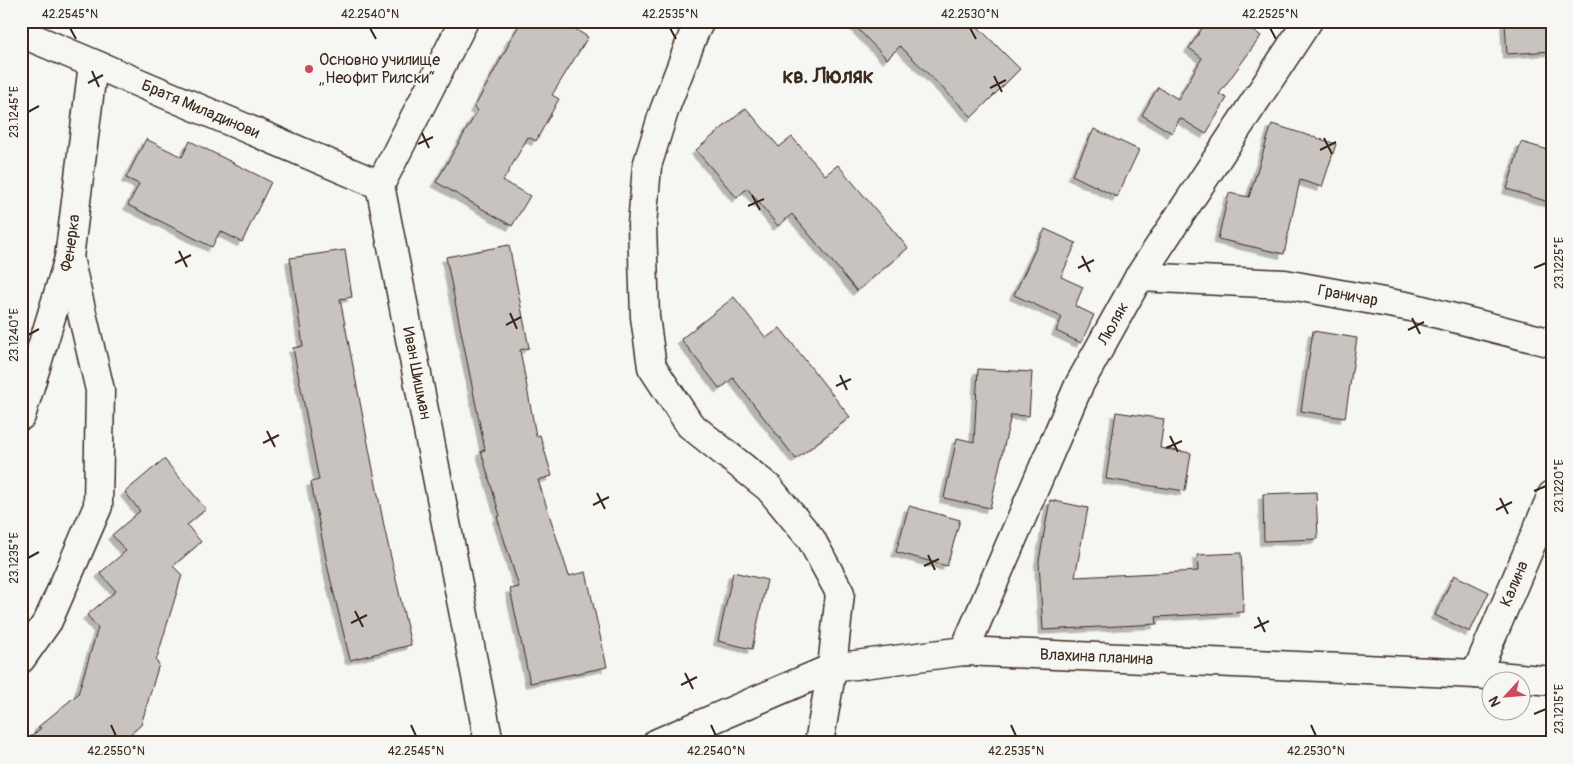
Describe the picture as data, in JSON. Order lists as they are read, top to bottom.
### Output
{
  "streets": {
    "street": [
      "Братя Миладинови",
      "Фенерка",
      "Граничар",
      "Люляк",
      "Иван Шишман",
      "Калина",
      "Влахина планина"
    ]
  },
  "crossings": [
    ["Братя Миладинови", "Фенерка"],
    ["Братя Миладинови", "Иван Шишман"],
    ["Граничар", "Люляк"],
    ["Люляк", "Влахина планина"],
    ["Калина", "Влахина планина"]
  ],
  "districts": ["кв. Люляк"],
  "places": ["Основно училище „Неофит Рилски“"],
  "north": "bottom left",
  "coordinates": [
    "42.2545°N",
    "42.2540°N",
    "42.2535°N",
    "42.2530°N",
    "42.2525°N",
    "23.1245°E",
    "23.1225°E",
    "23.1240°E",
    "23.1220°E",
    "23.1235°E",
    "23.1215°E",
    "42.2550°N"
  ]
}
